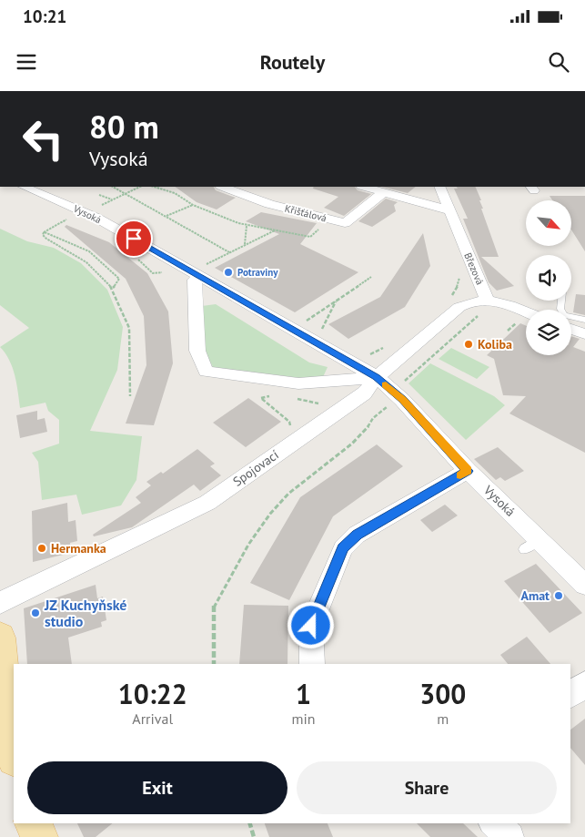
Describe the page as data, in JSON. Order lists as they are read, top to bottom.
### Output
{
  "streets": {
    "street": [
      "Křišťálová",
      "Vysoká",
      "Březová",
      "Spojovací"
    ]
  },
  "crossings": [
    ["Vysoká", "Spojovací"],
    ["Březová", "Spojovací"]
  ],
  "places": [
    "Potraviny",
    "Koliba",
    "Hermanka",
    "Amat",
    "JZ Kuchyňské studio"
  ],
  "north": "bottom right",
  "page": {
    "status": "10:21",
    "header": "Routely",
    "turn": ["80 m", "Vysoká"],
    "eta": [
      "10:22",
      "Arrival",
      "1",
      "min",
      "300",
      "m"
    ],
    "buttons": ["Exit", "Share"]
  }
}
